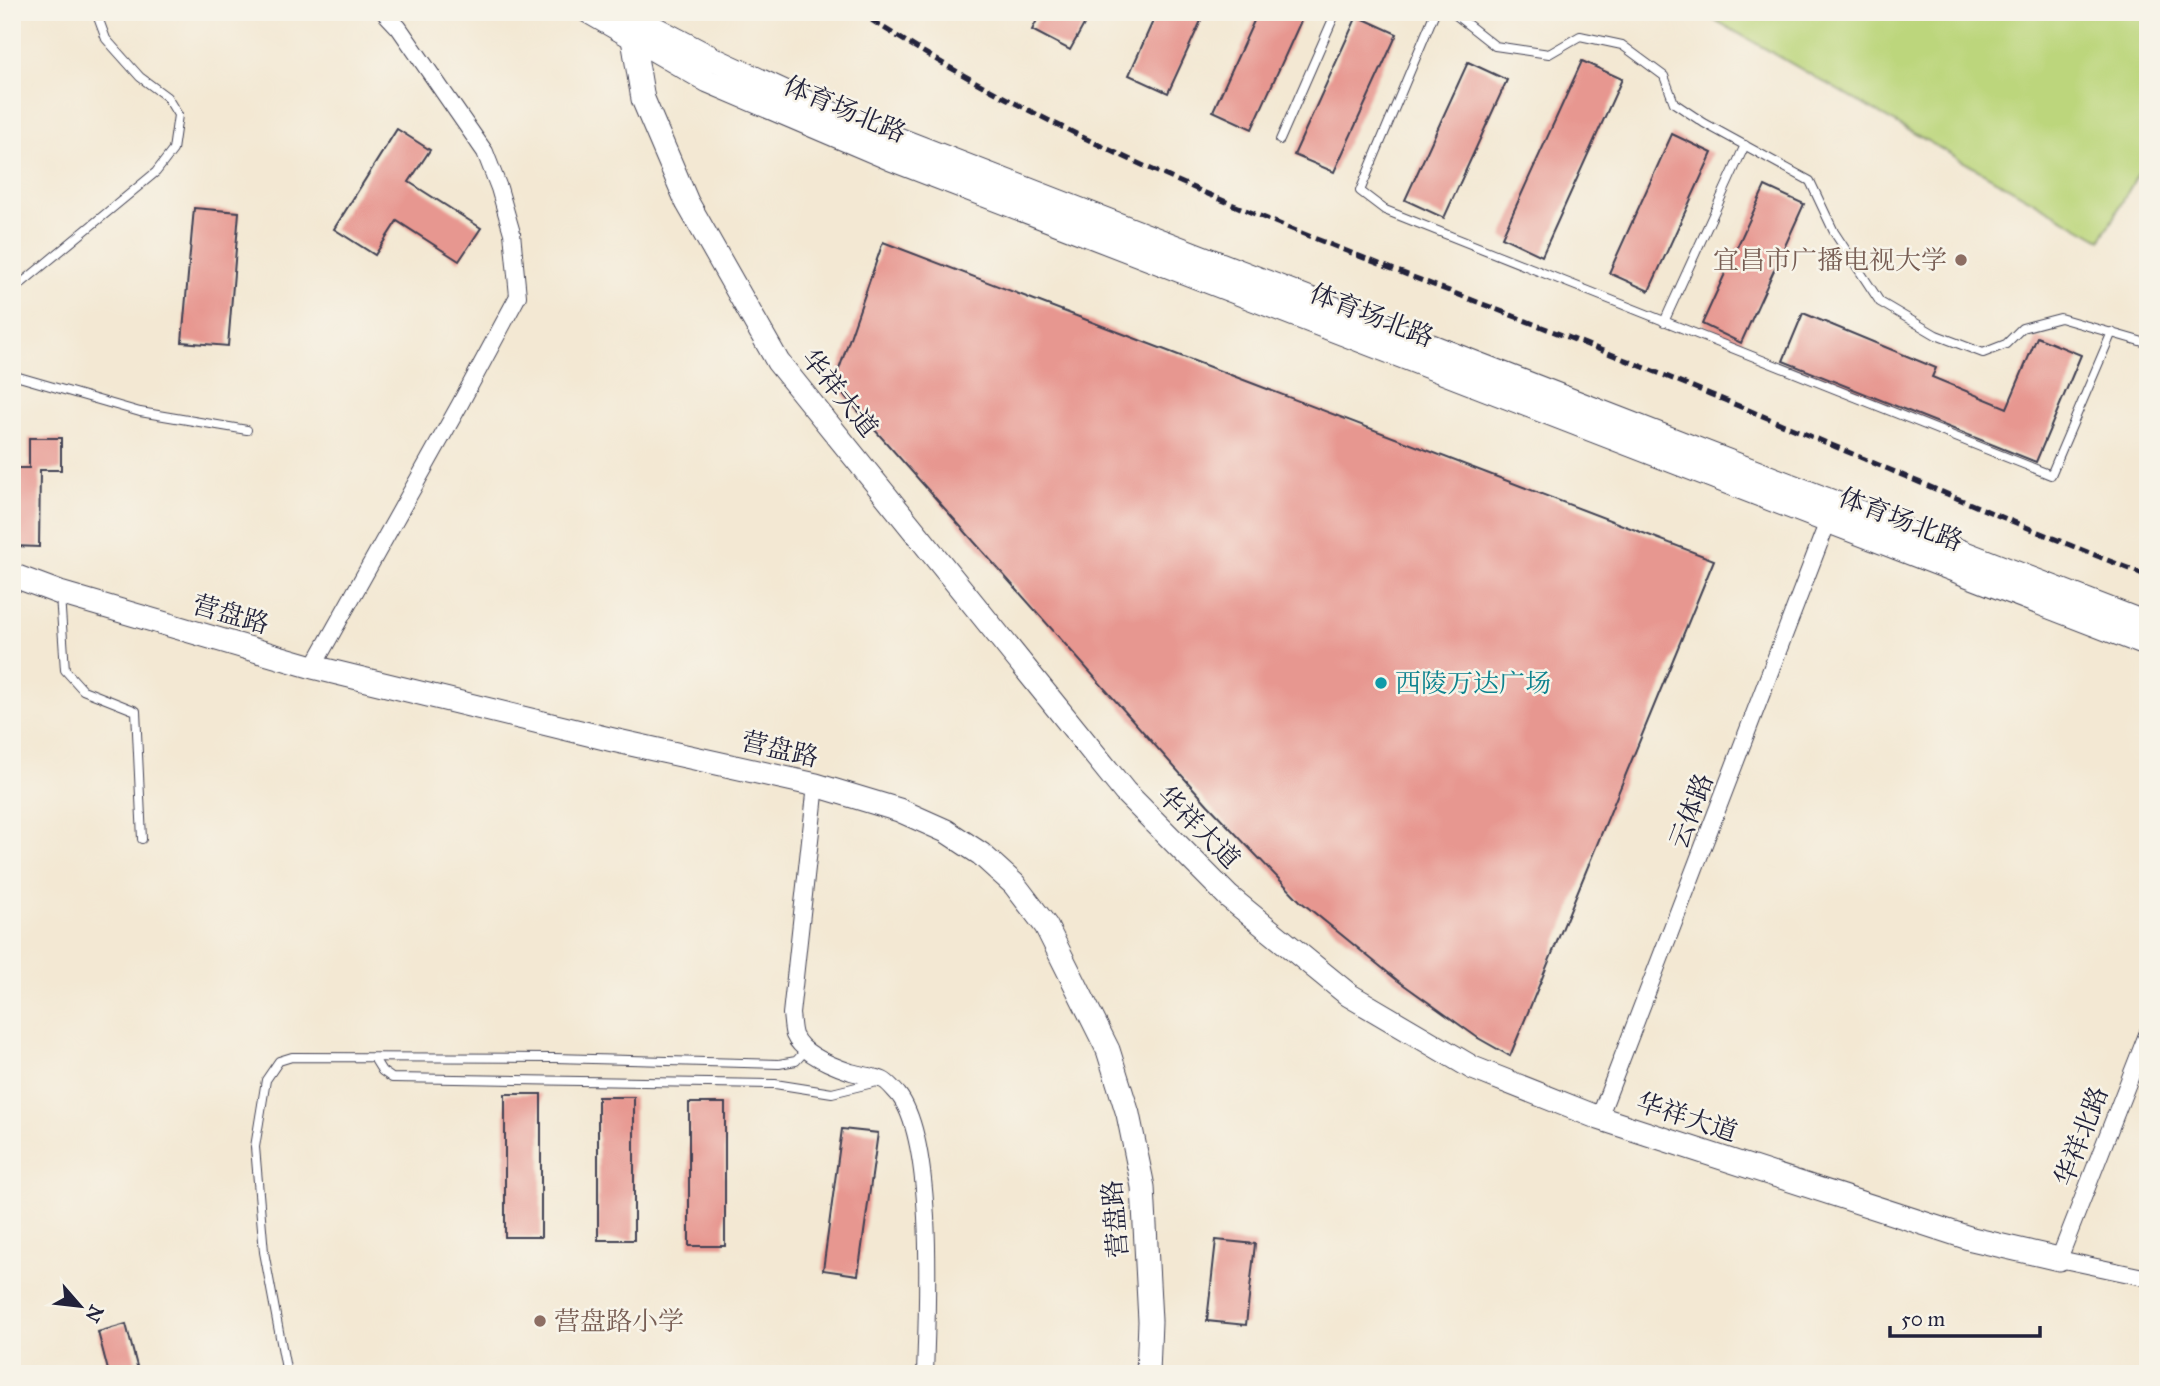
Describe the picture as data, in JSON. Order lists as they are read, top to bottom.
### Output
{
  "streets": {
    "street": [
      "体育场北路",
      "华祥大道",
      "营盘路",
      "云体路",
      "华祥北路"
    ]
  },
  "crossings": [
    ["体育场北路", "华祥大道"],
    ["体育场北路", "云体路"],
    ["华祥大道", "云体路"],
    ["华祥大道", "华祥北路"]
  ],
  "places": ["宜昌市广播电视大学", "西陵万达广场", "营盘路小学"],
  "scale_bar": "50 m",
  "north": "bottom right"
}
